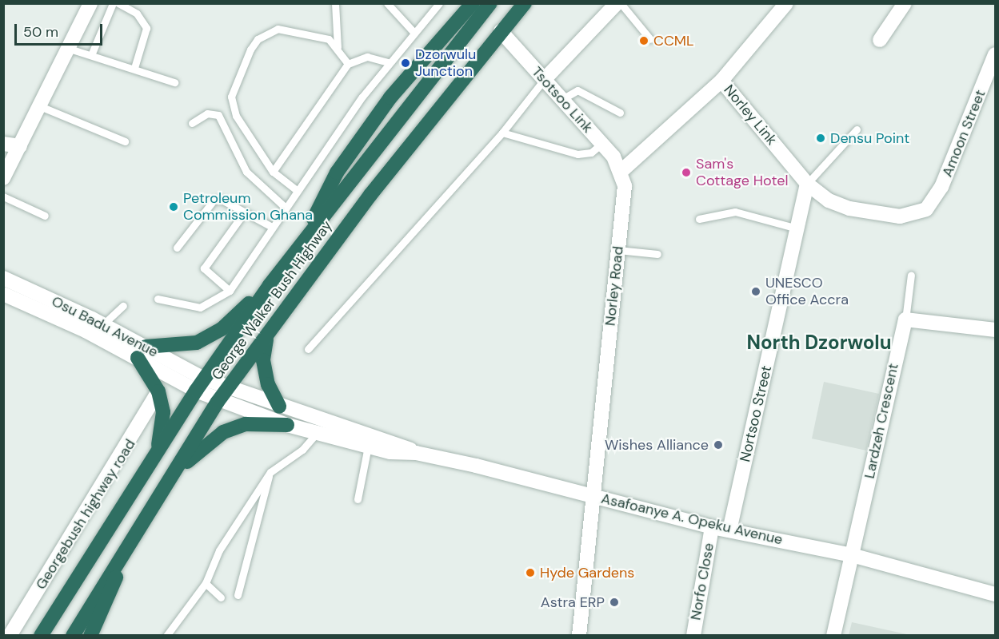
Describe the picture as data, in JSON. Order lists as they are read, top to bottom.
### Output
{
  "streets": {
    "highway": ["George Walker Bush Highway"],
    "street": [
      "Tsotsoo Link",
      "Norley Link",
      "Amoon Street",
      "Norley Road",
      "Osu Badu Avenue",
      "Nortsoo Street",
      "Lardzeh Crescent",
      "Georgebush highway road",
      "Asafoanye A. Opeku Avenue",
      "Norfo Close"
    ]
  },
  "crossings": [
    ["Tsotsoo Link", "Norley Road"],
    ["Tsotsoo Link", "George Walker Bush Highway"],
    ["Norley Link", "Amoon Street"],
    ["Norley Link", "Nortsoo Street"],
    ["Norley Road", "Asafoanye A. Opeku Avenue"],
    ["George Walker Bush Highway", "Osu Badu Avenue"],
    ["George Walker Bush Highway", "Asafoanye A. Opeku Avenue"],
    ["Osu Badu Avenue", "Asafoanye A. Opeku Avenue"],
    ["Nortsoo Street", "Asafoanye A. Opeku Avenue"],
    ["Lardzeh Crescent", "Asafoanye A. Opeku Avenue"],
    ["Asafoanye A. Opeku Avenue", "Norfo Close"]
  ],
  "districts": ["North Dzorwolu"],
  "places": [
    "CCML",
    "Dzorwulu Junction",
    "Densu Point",
    "Sam's Cottage Hotel",
    "Petroleum Commission Ghana",
    "UNESCO Office Accra",
    "Wishes Alliance",
    "Hyde Gardens",
    "Astra ERP"
  ],
  "scale_bar": "50 m"
}
